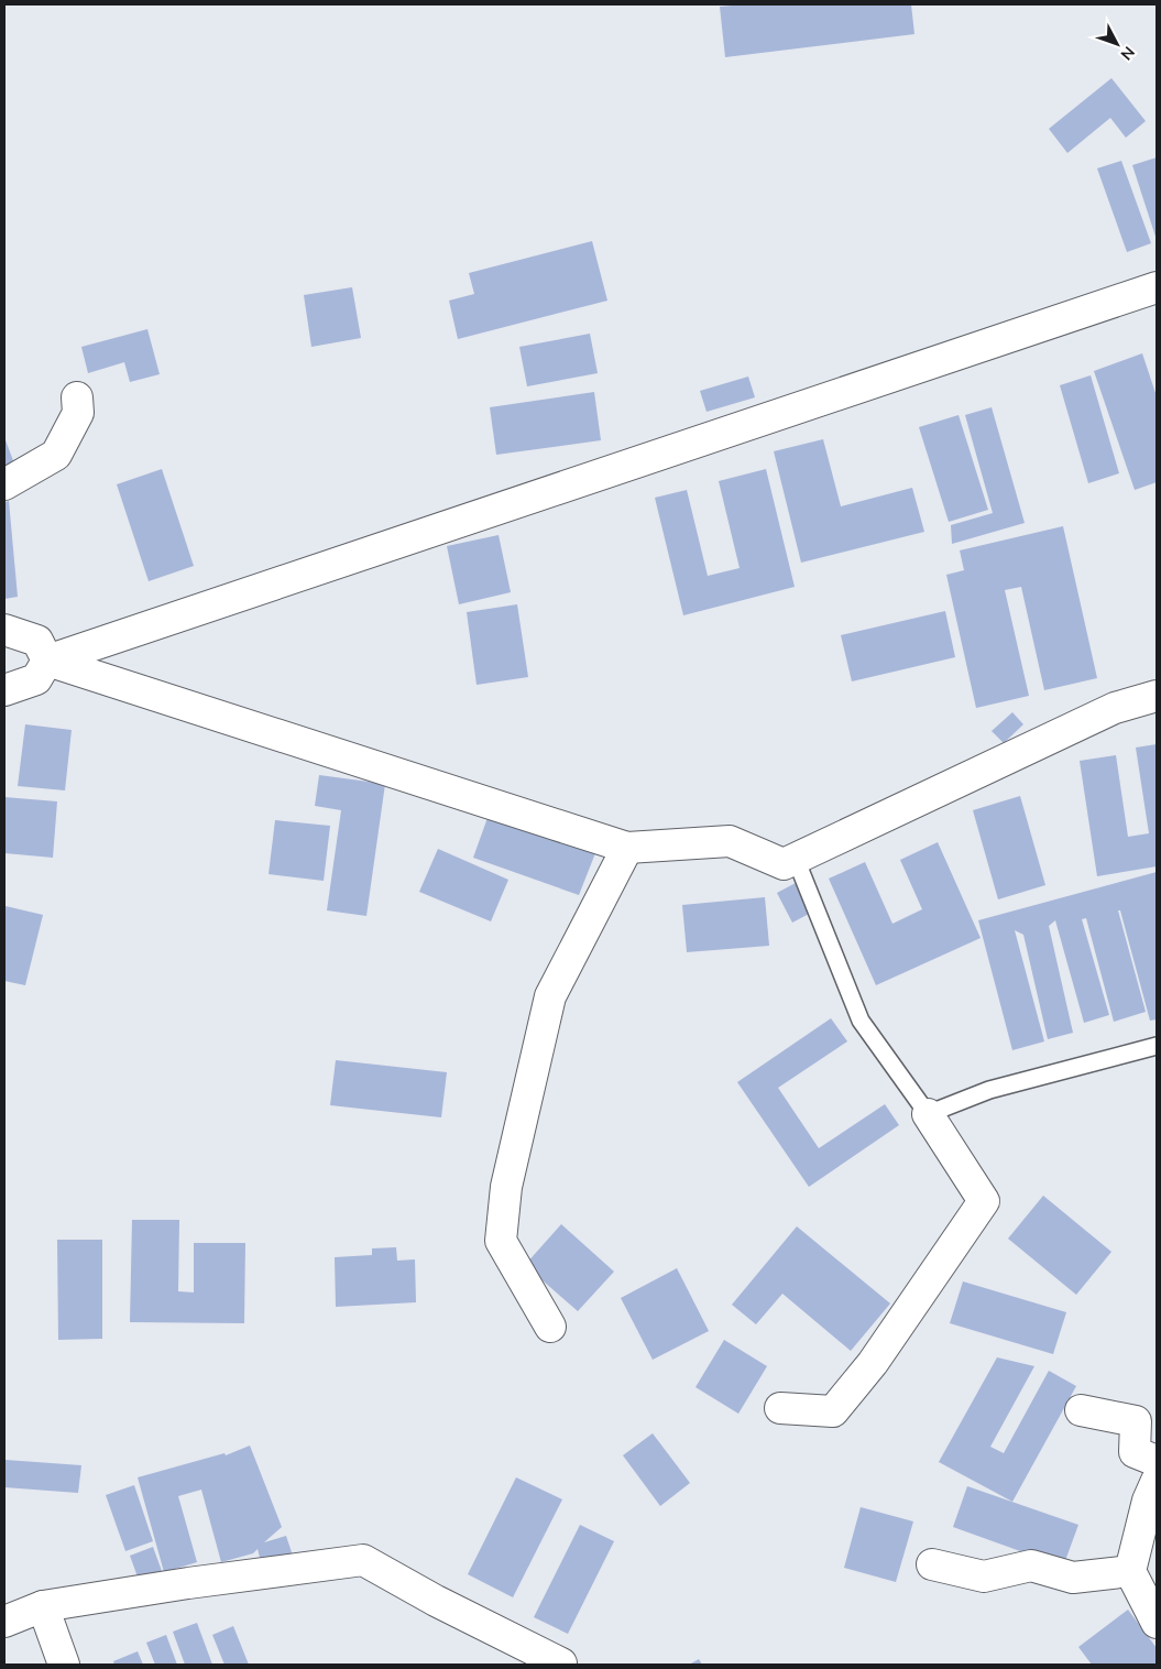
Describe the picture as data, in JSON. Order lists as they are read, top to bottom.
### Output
{
  "north": "bottom right"
}
